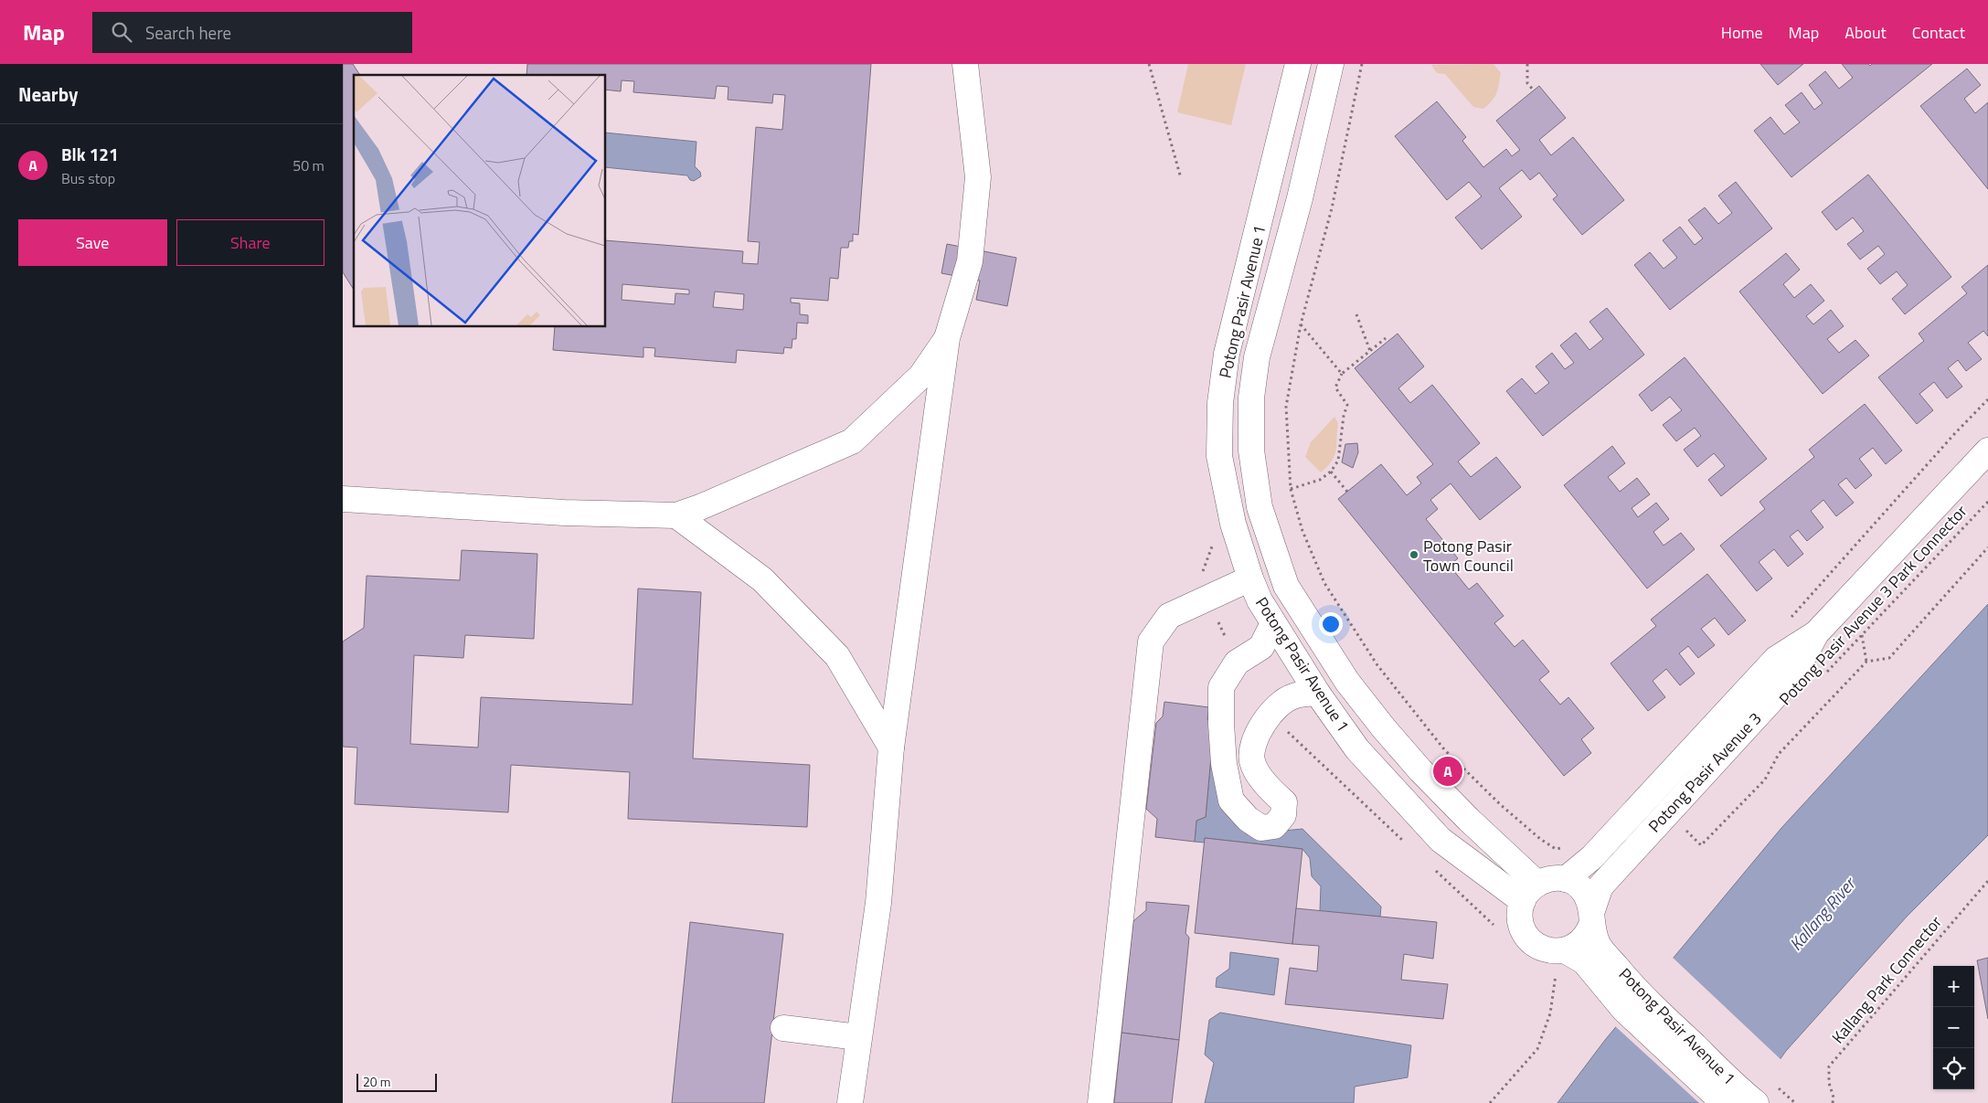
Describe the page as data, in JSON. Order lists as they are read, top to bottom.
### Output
{
  "streets": {
    "street": ["Potong Pasir Avenue 1", "Potong Pasir Avenue 3"],
    "path": ["Potong Pasir Avenue 3 Park Connector", "Kallang Park Connector"]
  },
  "crossings": [
    ["Potong Pasir Avenue 1", "Potong Pasir Avenue 3"]
  ],
  "water": ["Kallang River"],
  "places": ["Potong Pasir Town Council"],
  "scale_bar": "20 m",
  "page": {
    "header": "Map",
    "search": "Search here",
    "nav": [
      "Home",
      "Map",
      "About",
      "Contact"
    ],
    "heading": "Nearby",
    "list": [
      {
        "mark": "A",
        "name": "Blk 121",
        "note": "Bus stop",
        "value": "50 m"
      }
    ],
    "buttons": ["Save", "Share"],
    "pins": "A",
    "map_buttons": ["+", "−"],
    "scale": "20 m"
  }
}
